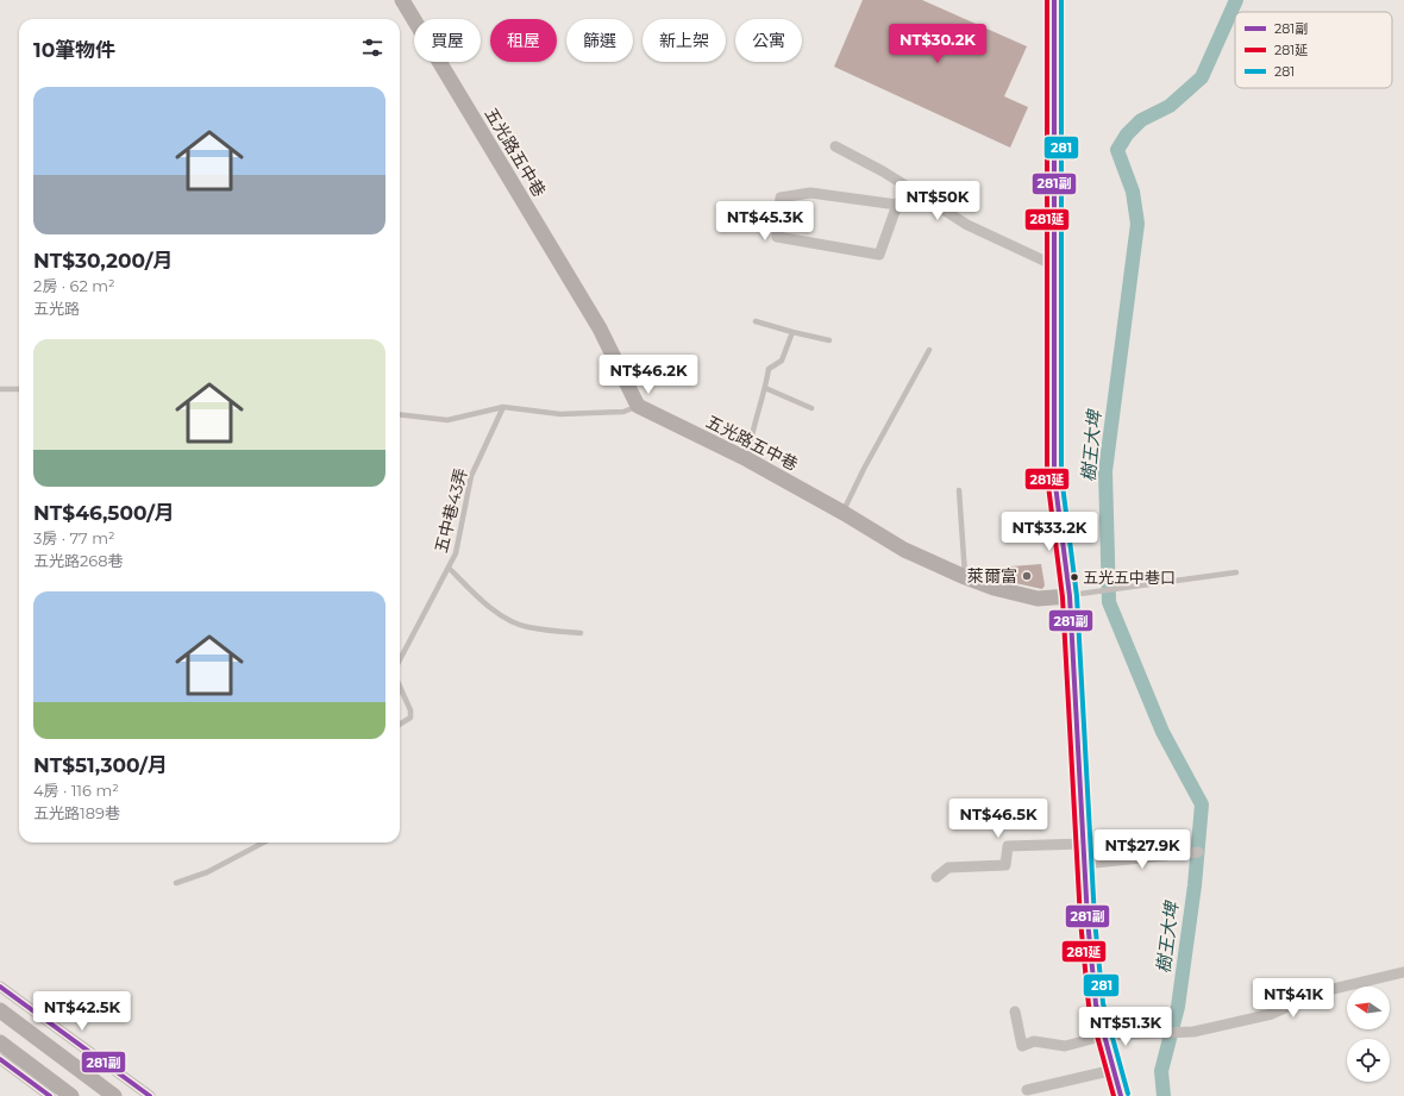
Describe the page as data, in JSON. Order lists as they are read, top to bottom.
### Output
{
  "streets": {
    "street": ["五光路五中巷"],
    "lane": ["五中巷43弄"]
  },
  "water": ["樹王大埤"],
  "places": ["萊爾富", "五光五中巷口"],
  "lines": ["transit line 281副", "transit line 281延", "transit line 281"],
  "legend": ["281副", "281延", "281"],
  "north": "left",
  "page": {
    "chip": [
      "買屋",
      "租屋",
      "篩選",
      "新上架",
      "公寓"
    ],
    "heading": "10筆物件",
    "price": [
      "NT$30.2K",
      "NT$50K",
      "NT$45.3K",
      "NT$46.2K",
      "NT$33.2K",
      "NT$46.5K",
      "NT$27.9K",
      "NT$41K",
      "NT$42.5K",
      "NT$51.3K"
    ],
    "list": [
      {
        "name": "NT$30,200/月",
        "note": "2房 · 62 m² · 五光路"
      },
      {
        "name": "NT$46,500/月",
        "note": "3房 · 77 m² · 五光路268巷"
      },
      {
        "name": "NT$51,300/月",
        "note": "4房 · 116 m² · 五光路189巷"
      }
    ]
  }
}
